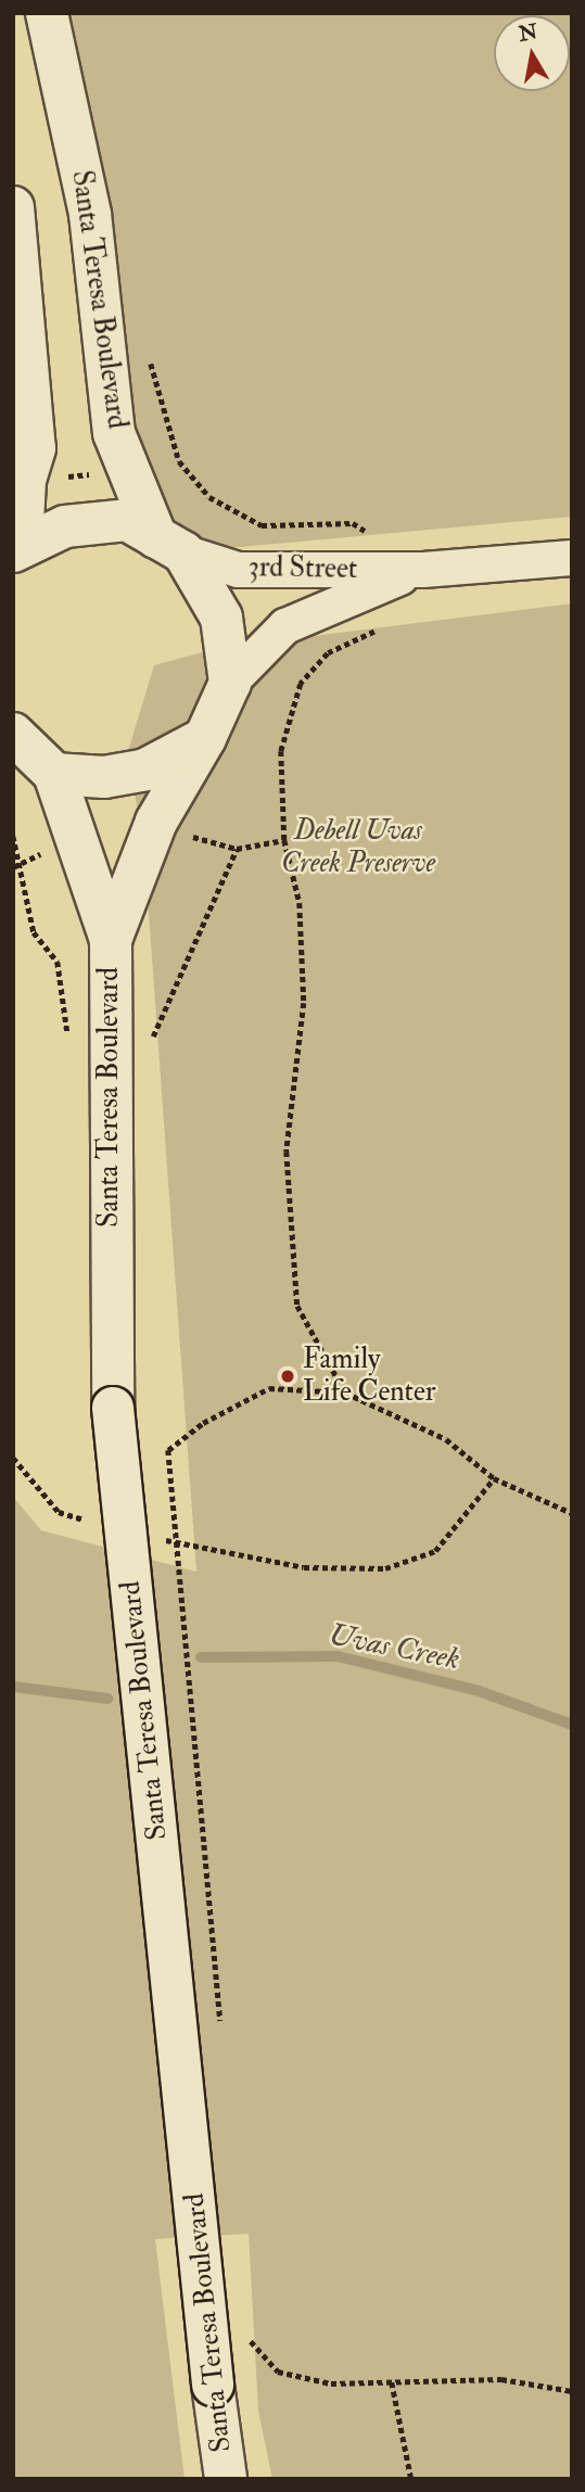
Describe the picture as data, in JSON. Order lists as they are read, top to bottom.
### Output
{
  "streets": {
    "main road": ["Santa Teresa Boulevard"],
    "street": ["3rd Street"]
  },
  "crossings": [
    ["Santa Teresa Boulevard", "3rd Street"]
  ],
  "water": ["Uvas Creek"],
  "parks": ["Debell Uvas Creek Preserve"],
  "places": ["Family Life Center"],
  "north": "top"
}
